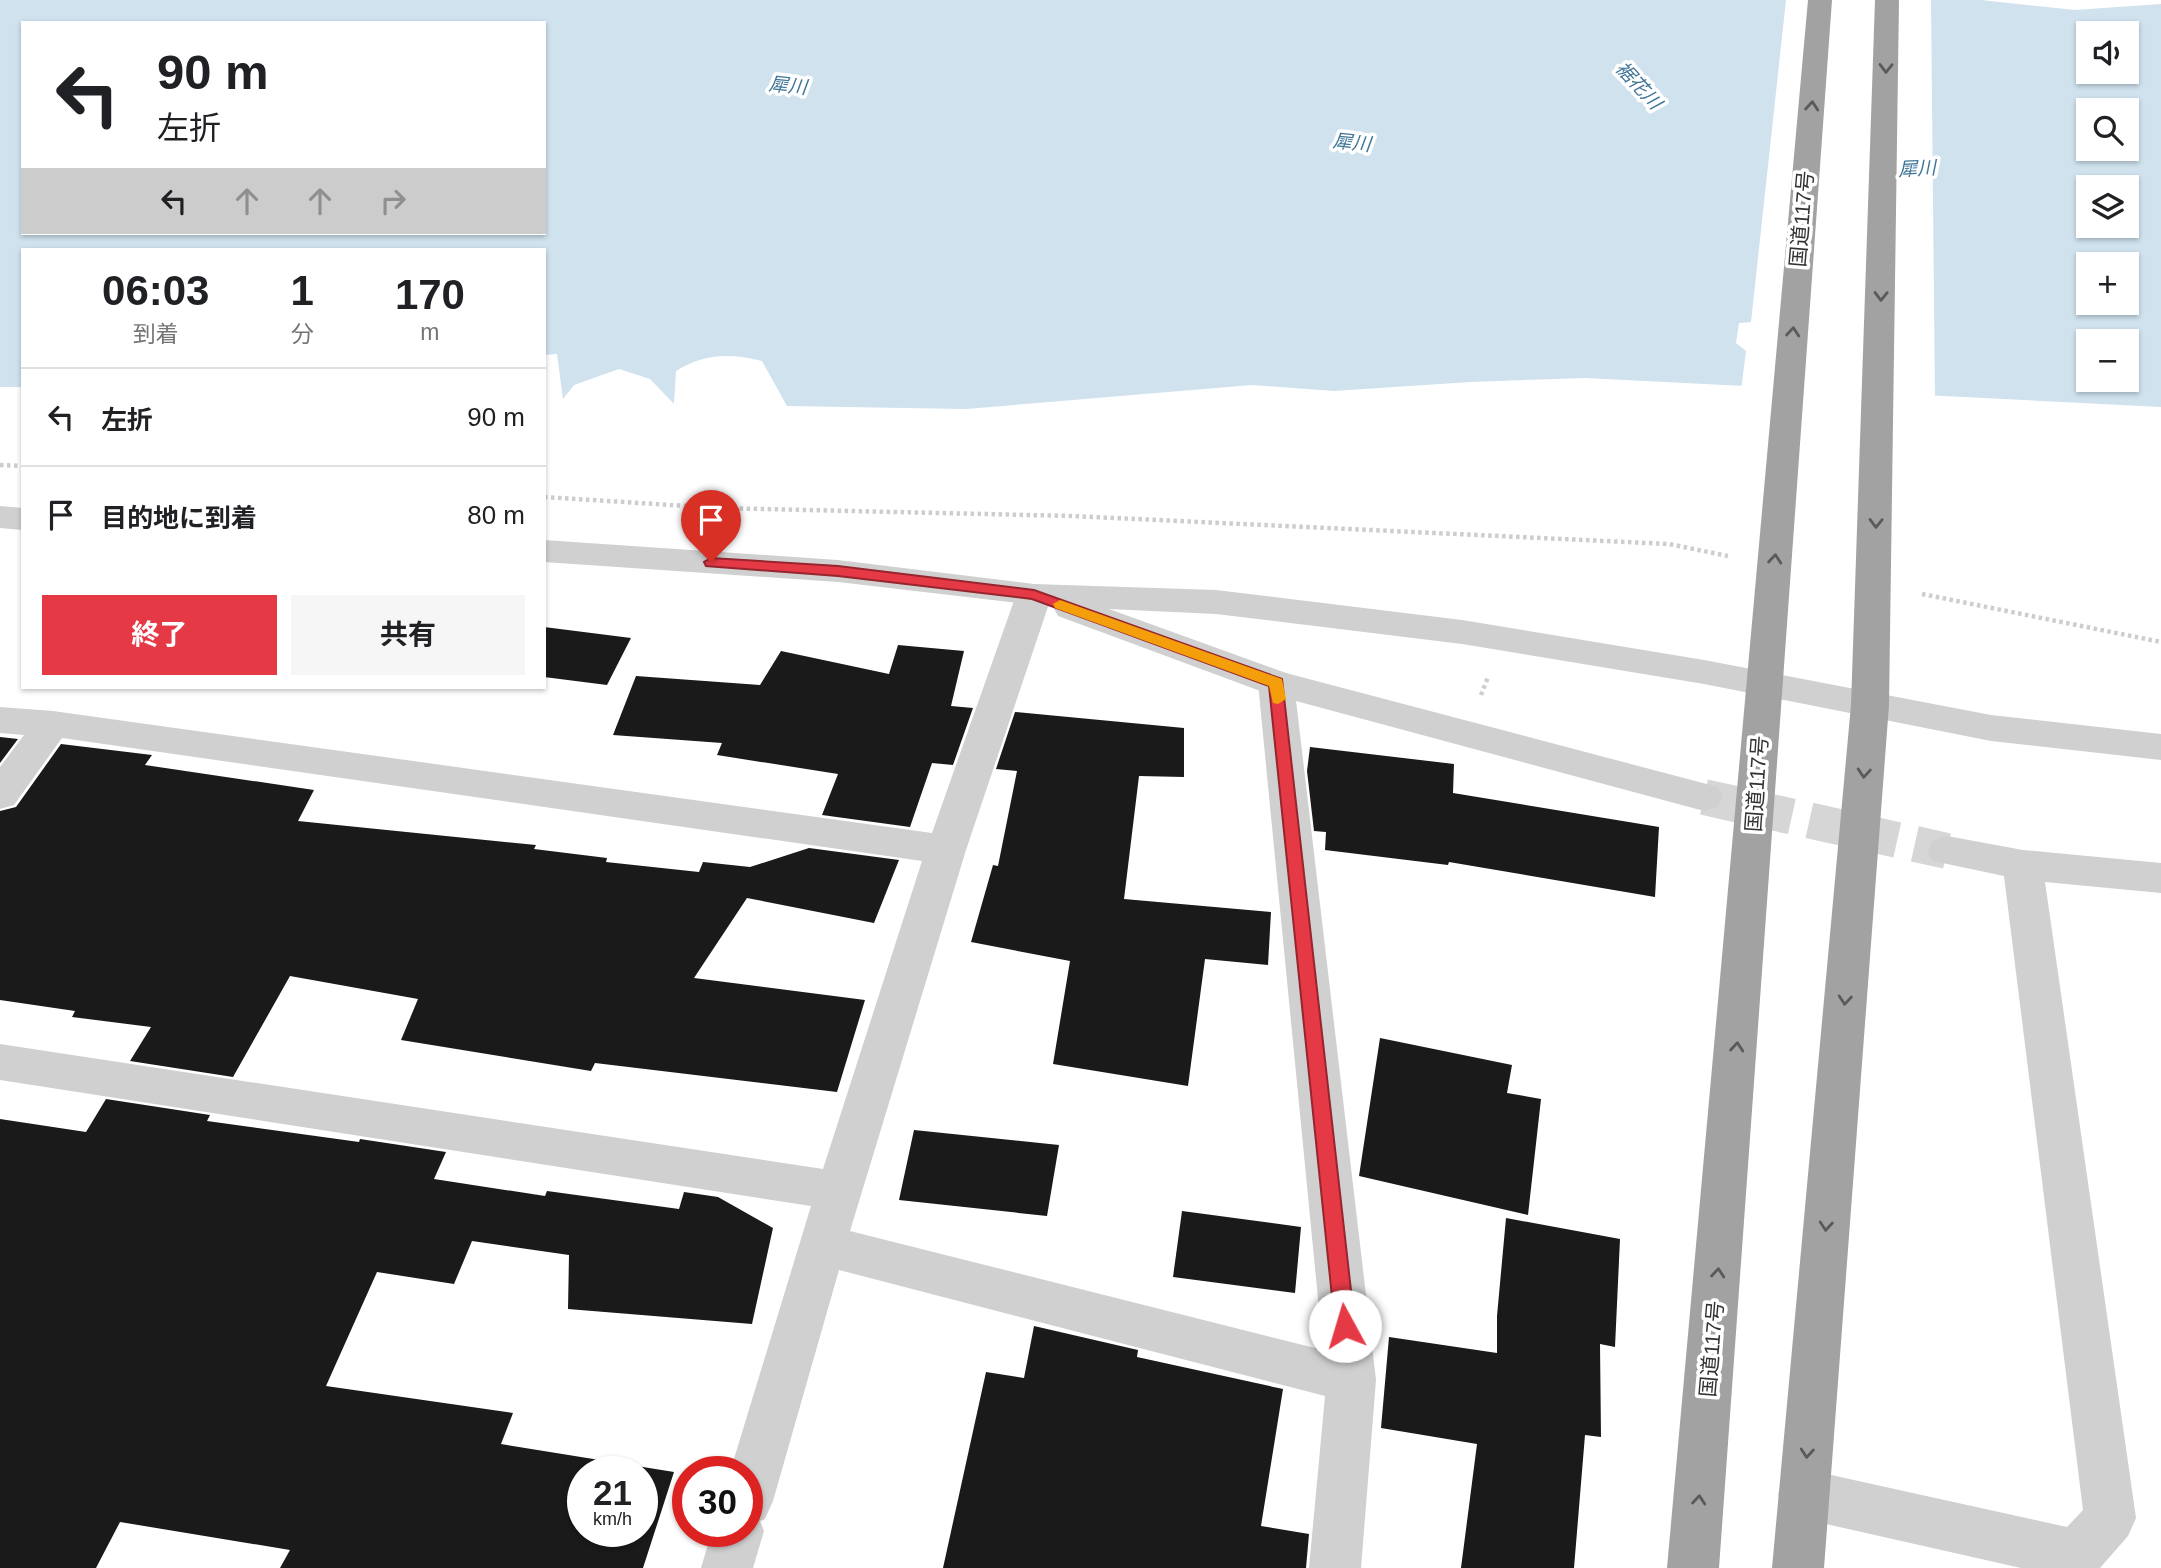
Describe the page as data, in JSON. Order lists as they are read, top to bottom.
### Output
{
  "streets": {
    "highway": ["国道117号"]
  },
  "water": ["犀川", "裾花川"],
  "page": {
    "map_buttons": ["+", "−"],
    "turn": ["90 m", "左折"],
    "eta": [
      "06:03",
      "到着",
      "1",
      "分",
      "170",
      "m"
    ],
    "list": [
      {
        "name": "左折",
        "value": "90 m"
      },
      {
        "name": "目的地に到着",
        "value": "80 m"
      }
    ],
    "buttons": ["終了", "共有"],
    "speed": "21 km/h",
    "limit": "30"
  }
}
